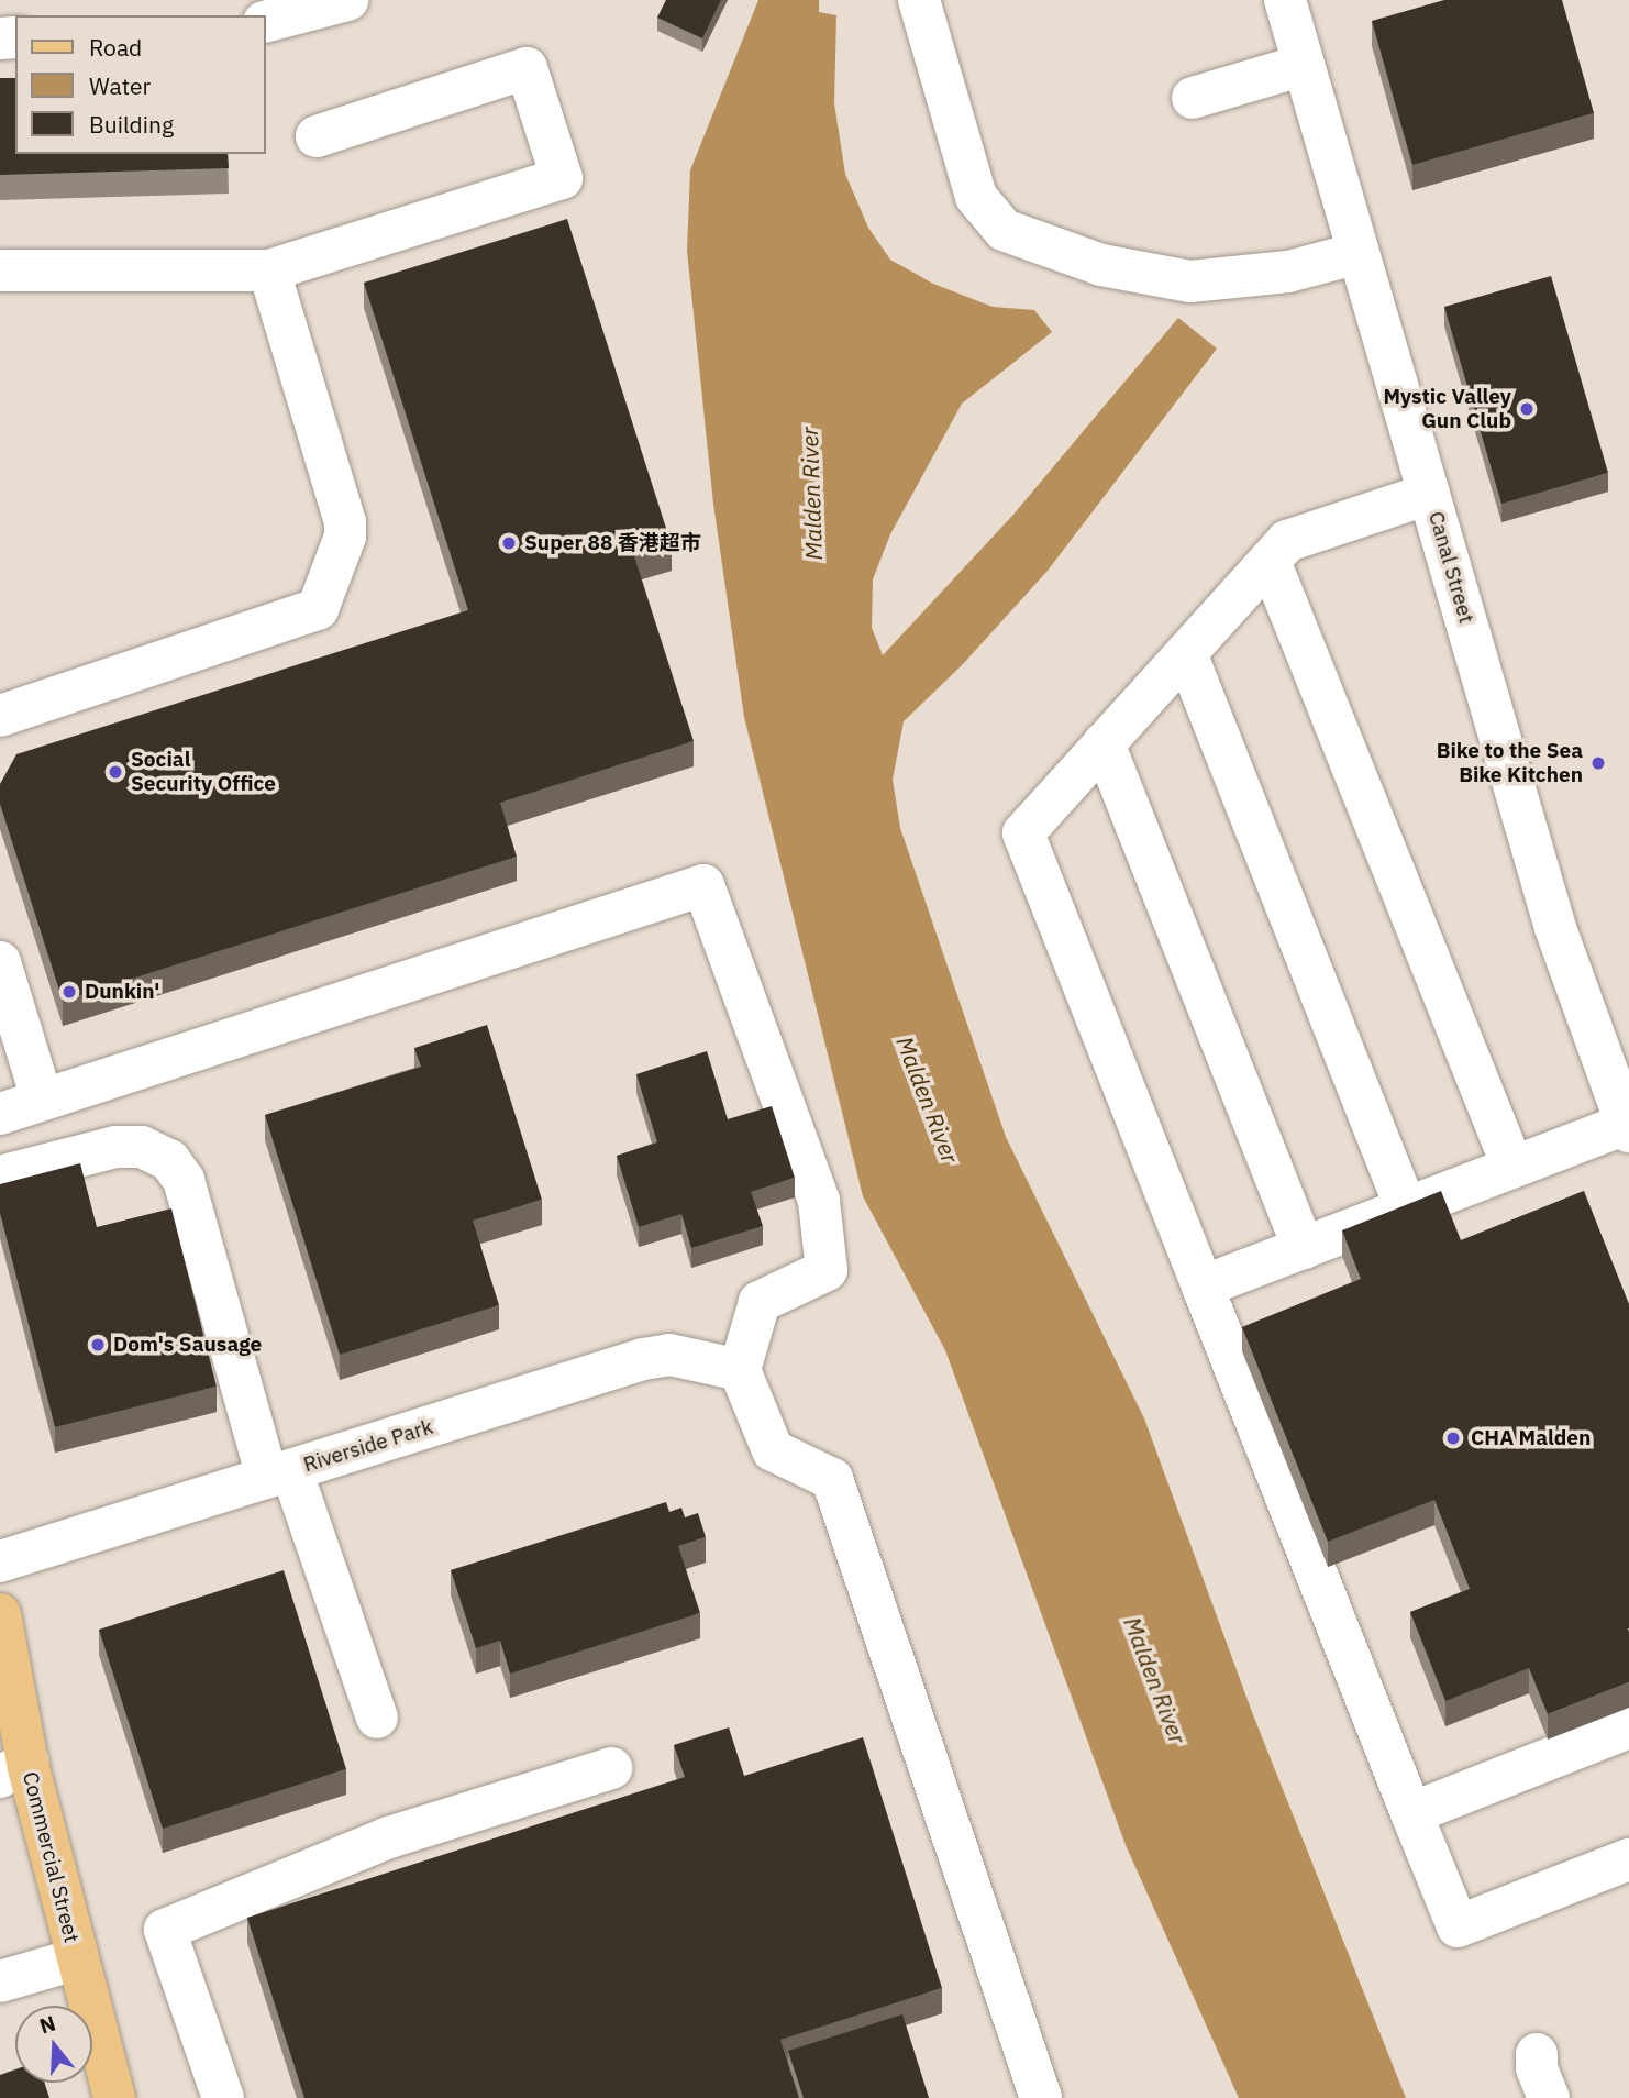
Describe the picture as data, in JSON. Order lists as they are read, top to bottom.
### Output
{
  "streets": {
    "main road": ["Commercial Street"],
    "street": ["Canal Street", "Riverside Park"]
  },
  "water": ["Malden River"],
  "places": [
    "Mystic Valley Gun Club",
    "Super 88 香港超市",
    "Bike to the Sea Bike Kitchen",
    "Social Security Office",
    "Dunkin'",
    "Dom's Sausage",
    "CHA Malden"
  ],
  "legend": ["Road", "Water", "Building"],
  "north": "top"
}
